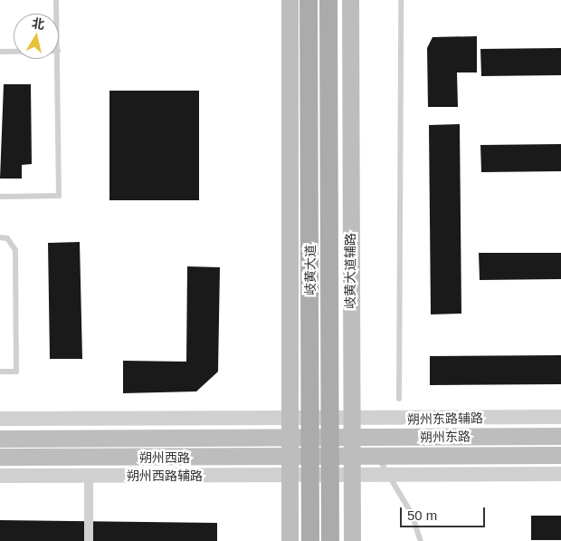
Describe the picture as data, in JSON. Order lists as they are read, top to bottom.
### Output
{
  "streets": {
    "main road": [
      "岐黄大道",
      "岐黄大道辅路",
      "朔州东路",
      "朔州西路"
    ],
    "street": ["朔州东路辅路", "朔州西路辅路"]
  },
  "crossings": [
    ["岐黄大道", "朔州东路辅路"],
    ["岐黄大道", "朔州东路"],
    ["岐黄大道", "朔州西路"],
    ["岐黄大道", "朔州西路辅路"],
    ["岐黄大道辅路", "朔州东路辅路"],
    ["岐黄大道辅路", "朔州东路"],
    ["朔州东路", "朔州西路"]
  ],
  "scale_bar": "50 m",
  "north": "top"
}
